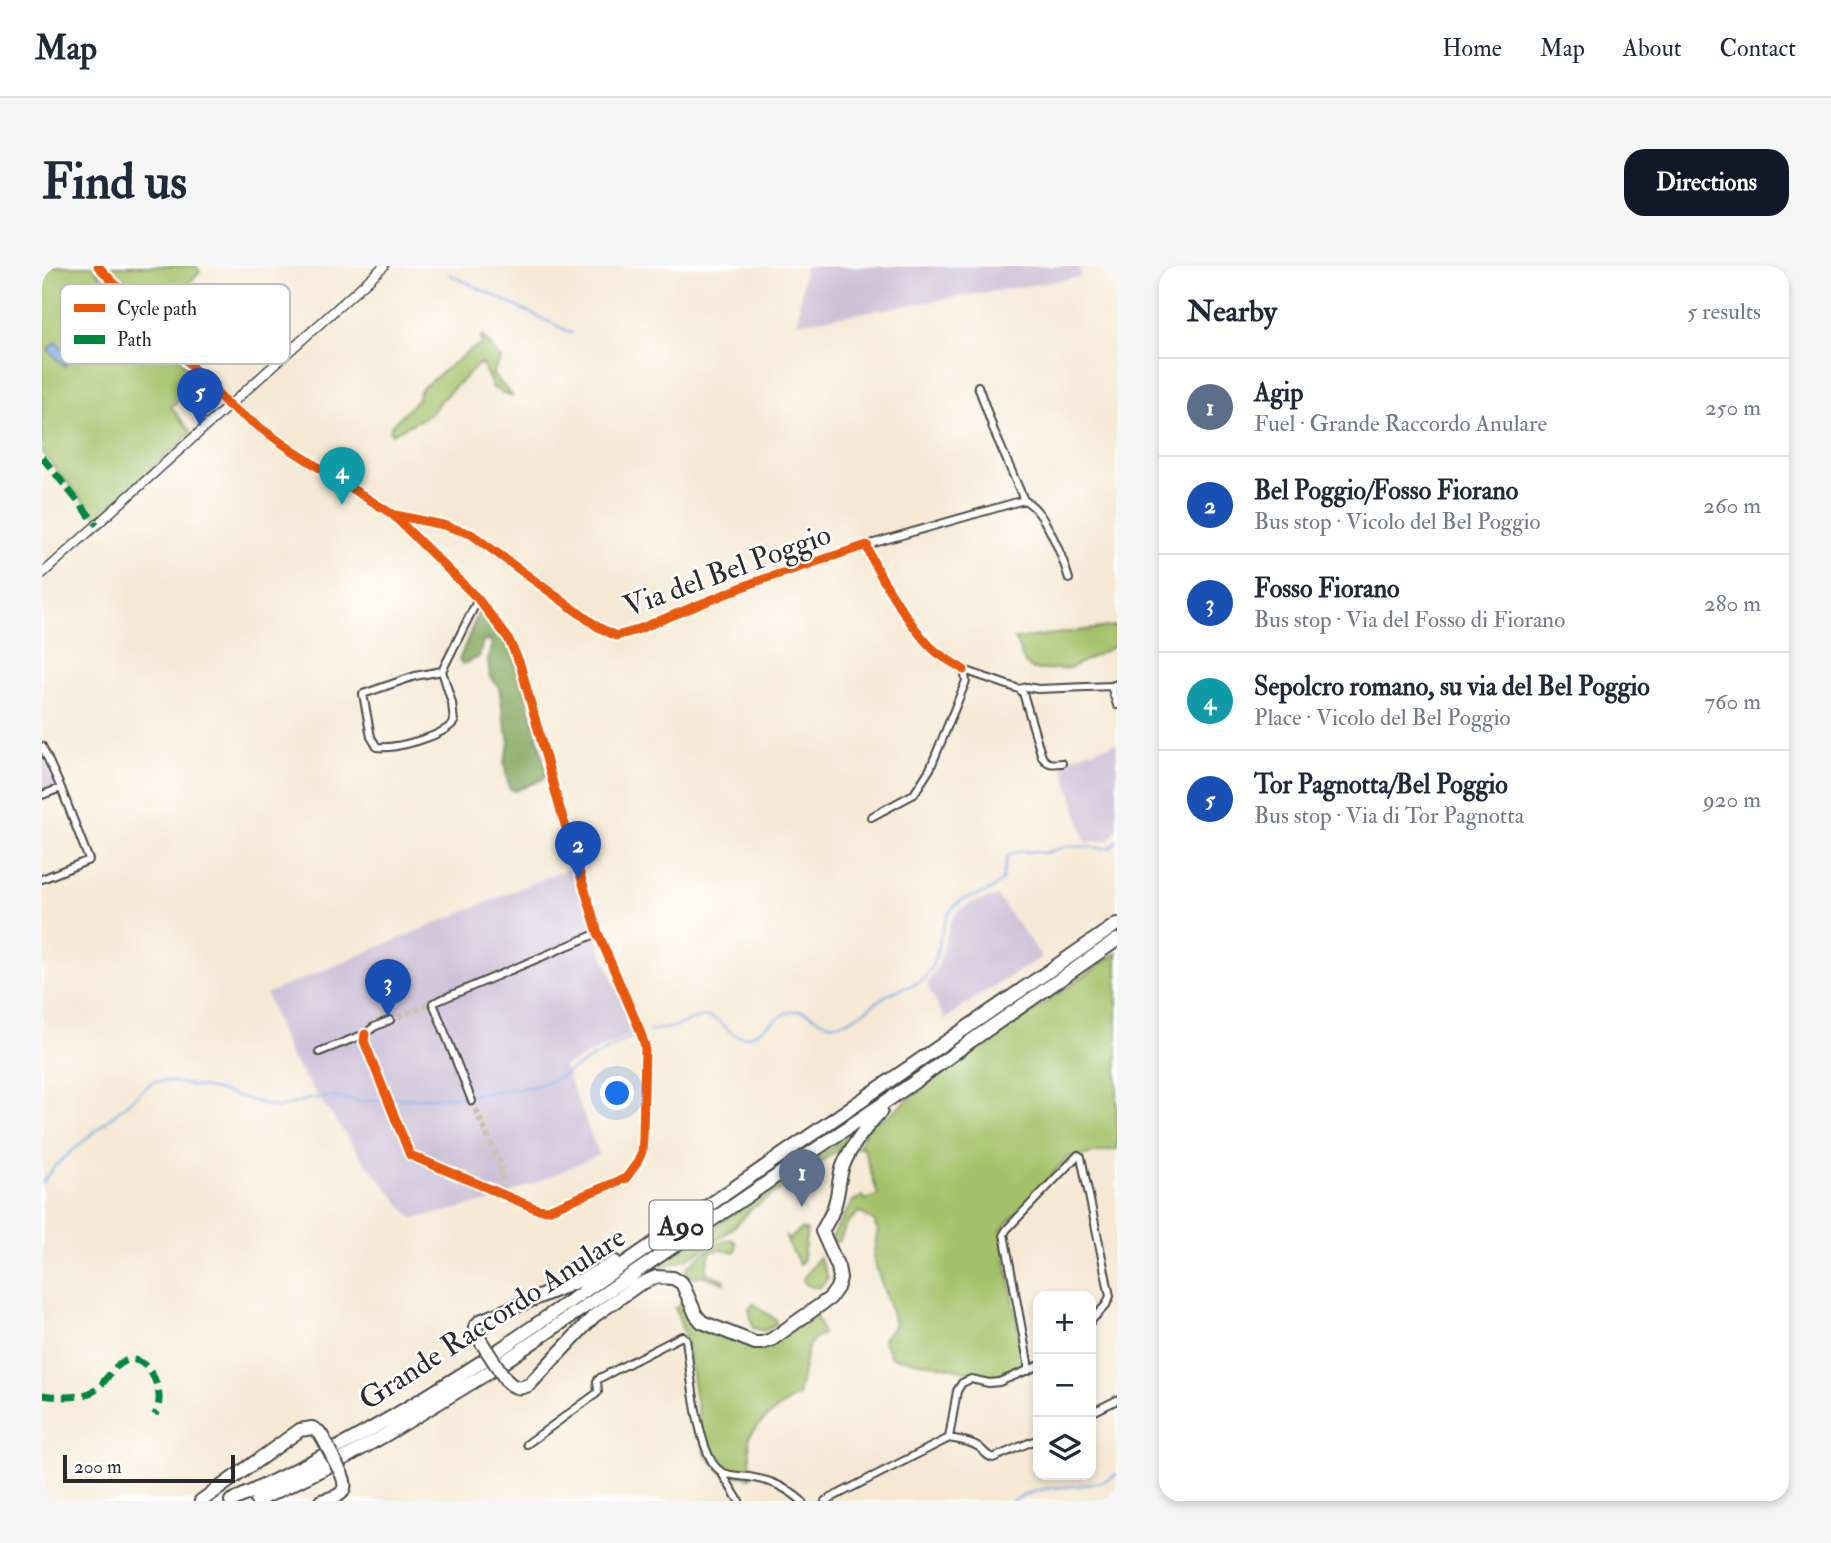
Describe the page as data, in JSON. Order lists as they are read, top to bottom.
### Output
{
  "streets": {
    "highway": ["A90", "Grande Raccordo Anulare"],
    "street": ["Via del Bel Poggio"]
  },
  "legend": ["Cycle path", "Path"],
  "scale_bar": "200 m",
  "page": {
    "header": "Map",
    "nav": [
      "Home",
      "Map",
      "About",
      "Contact"
    ],
    "buttons": "Directions",
    "title": "Find us",
    "heading": ["Nearby", "5 results"],
    "list": [
      {
        "mark": "1",
        "name": "Agip",
        "note": "Fuel · Grande Raccordo Anulare",
        "value": "250 m"
      },
      {
        "mark": "2",
        "name": "Bel Poggio/Fosso Fiorano",
        "note": "Bus stop · Vicolo del Bel Poggio",
        "value": "260 m"
      },
      {
        "mark": "3",
        "name": "Fosso Fiorano",
        "note": "Bus stop · Via del Fosso di Fiorano",
        "value": "280 m"
      },
      {
        "mark": "4",
        "name": "Sepolcro romano, su via del Bel Poggio",
        "note": "Place · Vicolo del Bel Poggio",
        "value": "760 m"
      },
      {
        "mark": "5",
        "name": "Tor Pagnotta/Bel Poggio",
        "note": "Bus stop · Via di Tor Pagnotta",
        "value": "920 m"
      }
    ],
    "pins": [
      "5",
      "4",
      "2",
      "3",
      "1"
    ],
    "map_buttons": ["+", "−"],
    "scale": "200 m"
  }
}
